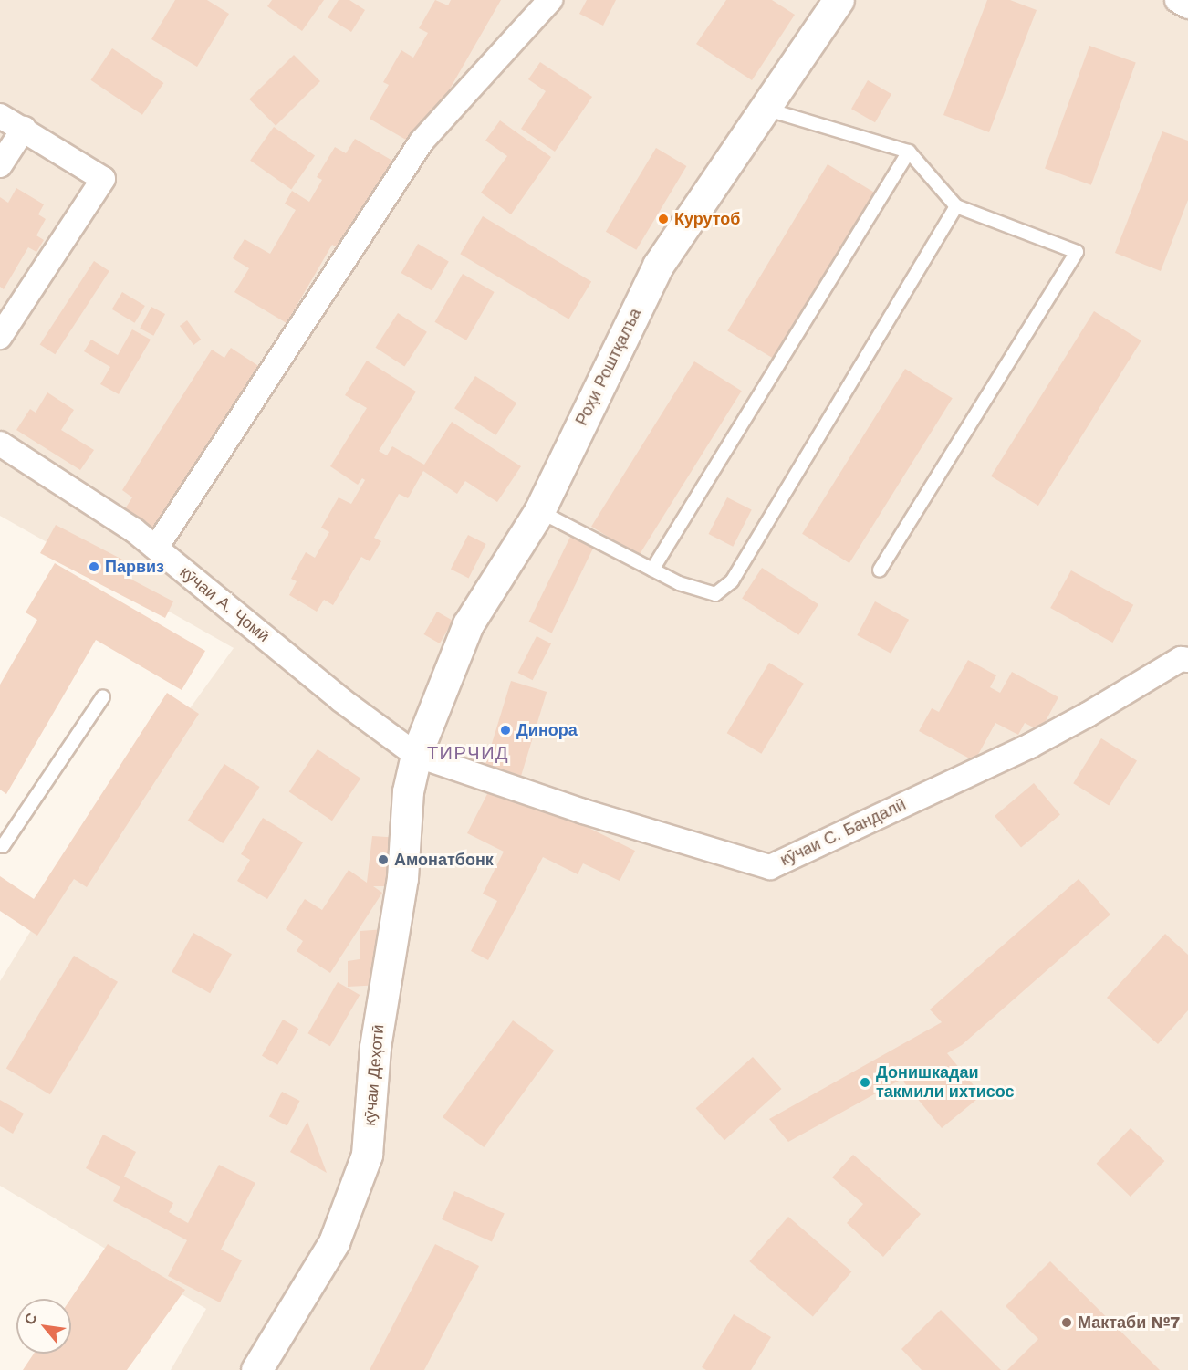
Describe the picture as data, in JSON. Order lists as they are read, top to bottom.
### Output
{
  "streets": {
    "main road": ["Роҳи Роштқалъа", "кӯчаи Деҳотӣ"],
    "street": ["кӯчаи А. Ҷомӣ", "кӯчаи С. Бандалӣ"]
  },
  "crossings": [
    ["Роҳи Роштқалъа", "кӯчаи А. Ҷомӣ"],
    ["Роҳи Роштқалъа", "кӯчаи С. Бандалӣ"],
    ["Роҳи Роштқалъа", "кӯчаи Деҳотӣ"],
    ["кӯчаи А. Ҷомӣ", "кӯчаи С. Бандалӣ"],
    ["кӯчаи А. Ҷомӣ", "кӯчаи Деҳотӣ"],
    ["кӯчаи С. Бандалӣ", "кӯчаи Деҳотӣ"]
  ],
  "districts": ["ТИРЧИД"],
  "places": [
    "Курутоб",
    "Парвиз",
    "Динора",
    "Амонатбонк",
    "Донишкадаи такмили ихтисос",
    "Мактаби №7"
  ],
  "north": "top left"
}
